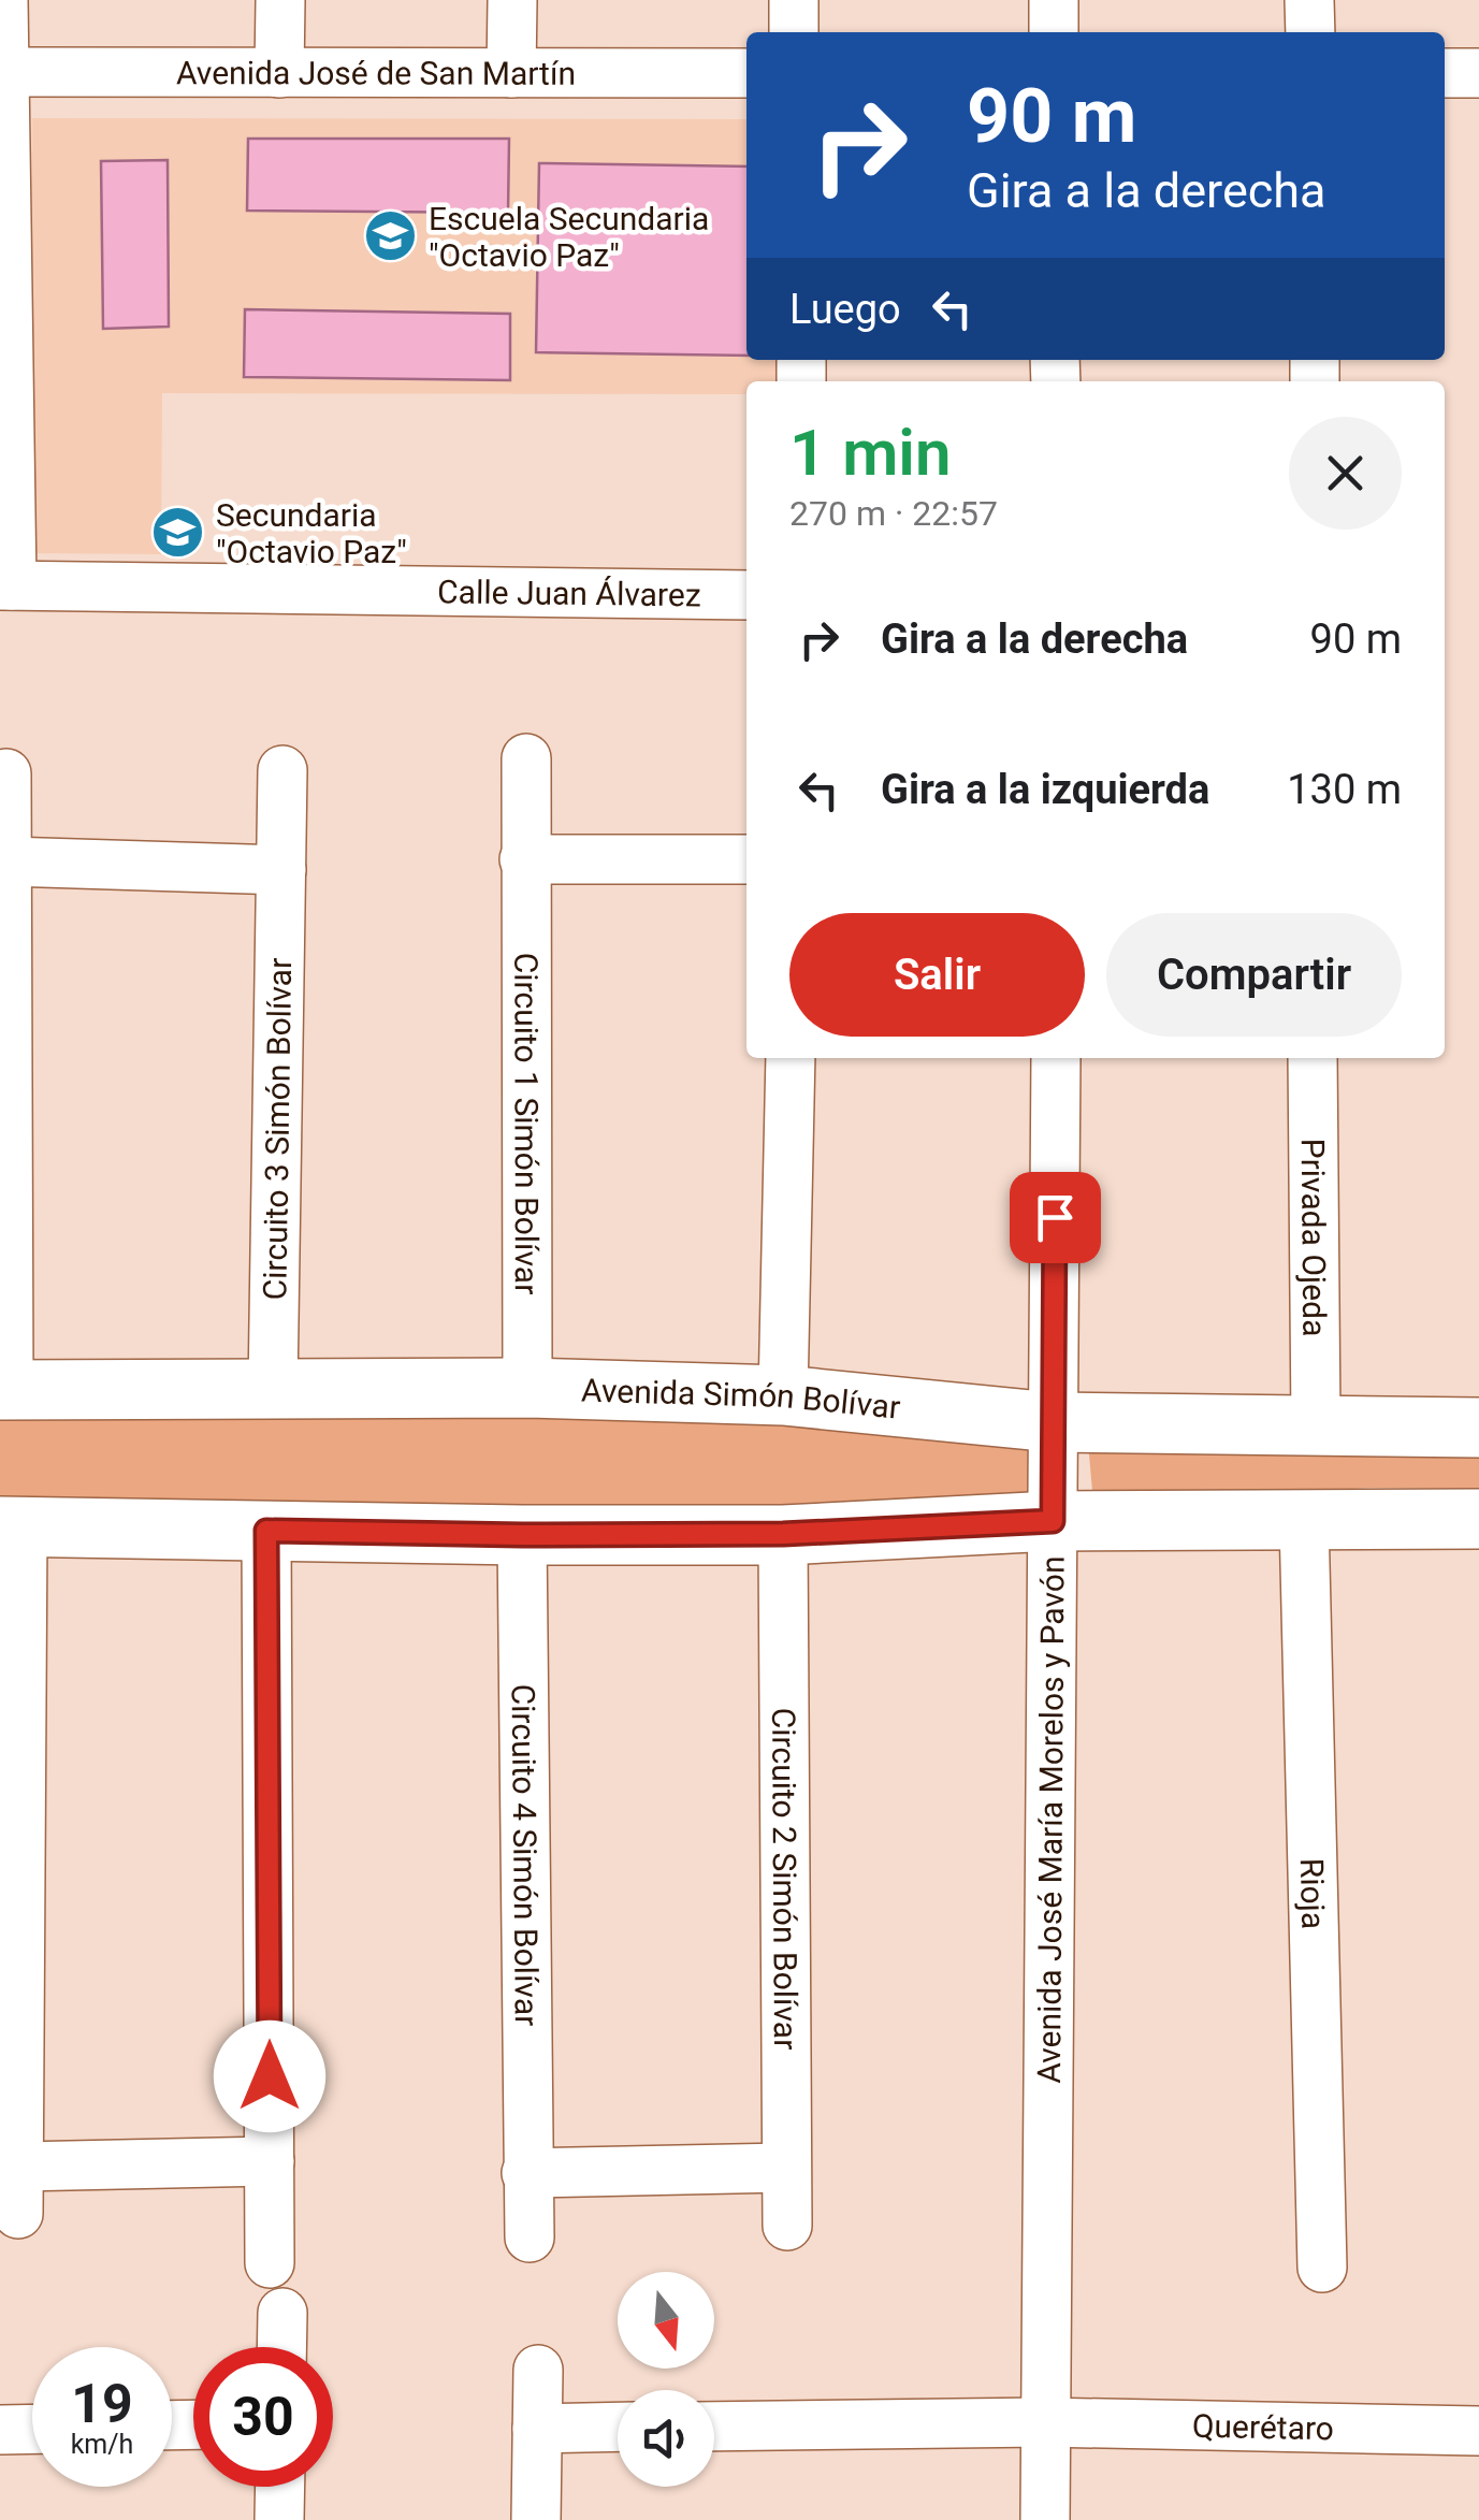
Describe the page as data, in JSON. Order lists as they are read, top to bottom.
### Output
{
  "streets": {
    "main road": ["Avenida Simón Bolívar"],
    "street": [
      "Avenida José de San Martín",
      "Calle Juan Álvarez",
      "Circuito 1 Simón Bolívar",
      "Circuito 3 Simón Bolívar",
      "Privada Ojeda",
      "Avenida José María Morelos y Pavón",
      "Circuito 4 Simón Bolívar",
      "Circuito 2 Simón Bolívar",
      "Rioja",
      "Querétaro"
    ]
  },
  "crossings": [
    ["Circuito 1 Simón Bolívar", "Avenida Simón Bolívar"],
    ["Circuito 3 Simón Bolívar", "Avenida Simón Bolívar"],
    ["Privada Ojeda", "Avenida Simón Bolívar"],
    ["Avenida Simón Bolívar", "Avenida José María Morelos y Pavón"],
    ["Avenida José María Morelos y Pavón", "Querétaro"]
  ],
  "places": {
    "school or university": ["Escuela Secundaria \"Octavio Paz\"", "Secundaria \"Octavio Paz\""]
  },
  "north": "bottom",
  "page": {
    "turn": ["90 m", "Gira a la derecha"],
    "then": "Luego",
    "heading": ["1 min", "270 m · 22:57"],
    "list": [
      {
        "name": "Gira a la derecha",
        "value": "90 m"
      },
      {
        "name": "Gira a la izquierda",
        "value": "130 m"
      }
    ],
    "buttons": ["Salir", "Compartir"],
    "speed": "19 km/h",
    "limit": "30"
  }
}
